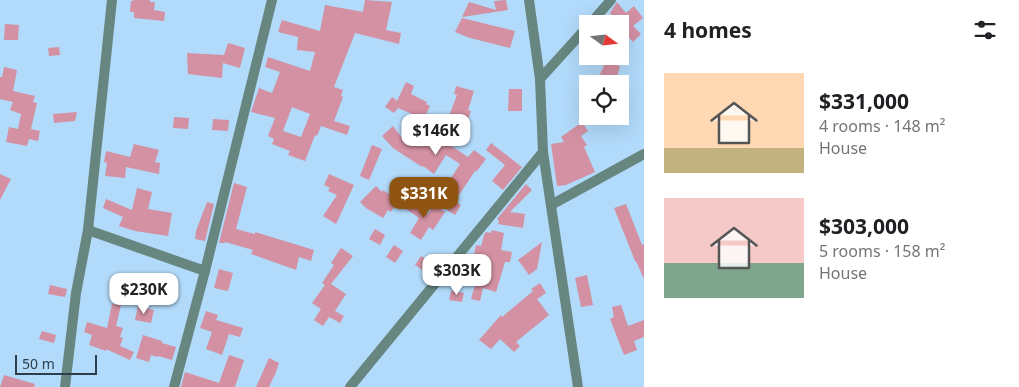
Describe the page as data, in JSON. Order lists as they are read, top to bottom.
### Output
{
  "scale_bar": "50 m",
  "north": "right",
  "page": {
    "heading": "4 homes",
    "list": [
      {
        "name": "$331,000",
        "note": "4 rooms · 148 m² · House"
      },
      {
        "name": "$303,000",
        "note": "5 rooms · 158 m² · House"
      }
    ],
    "price": [
      "$146K",
      "$331K",
      "$303K",
      "$230K"
    ],
    "scale": "50 m"
  }
}
